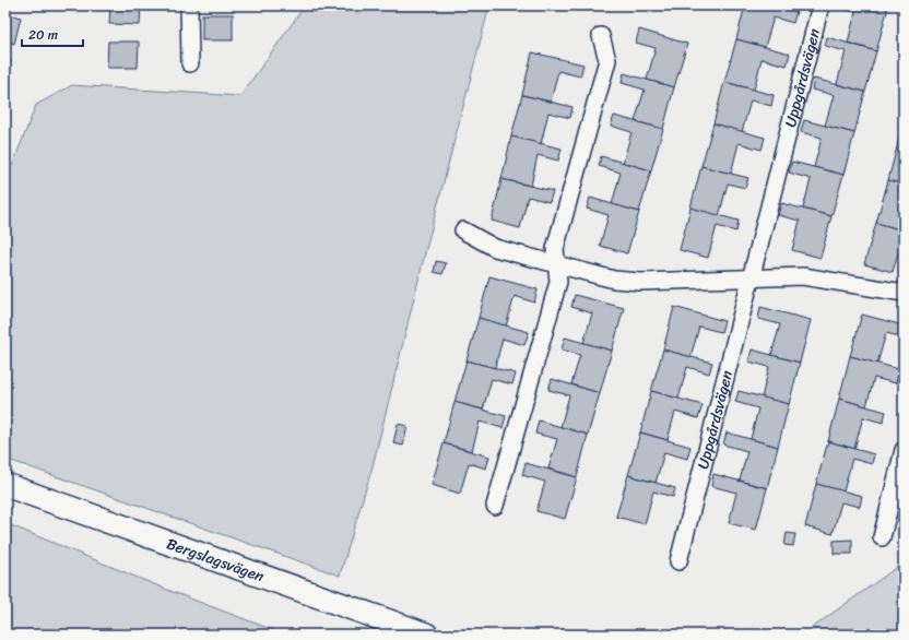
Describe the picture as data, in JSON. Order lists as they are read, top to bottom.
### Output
{
  "streets": {
    "main road": ["Bergslagsvägen"],
    "street": ["Uppgårdsvägen"]
  },
  "scale_bar": "20 m"
}
